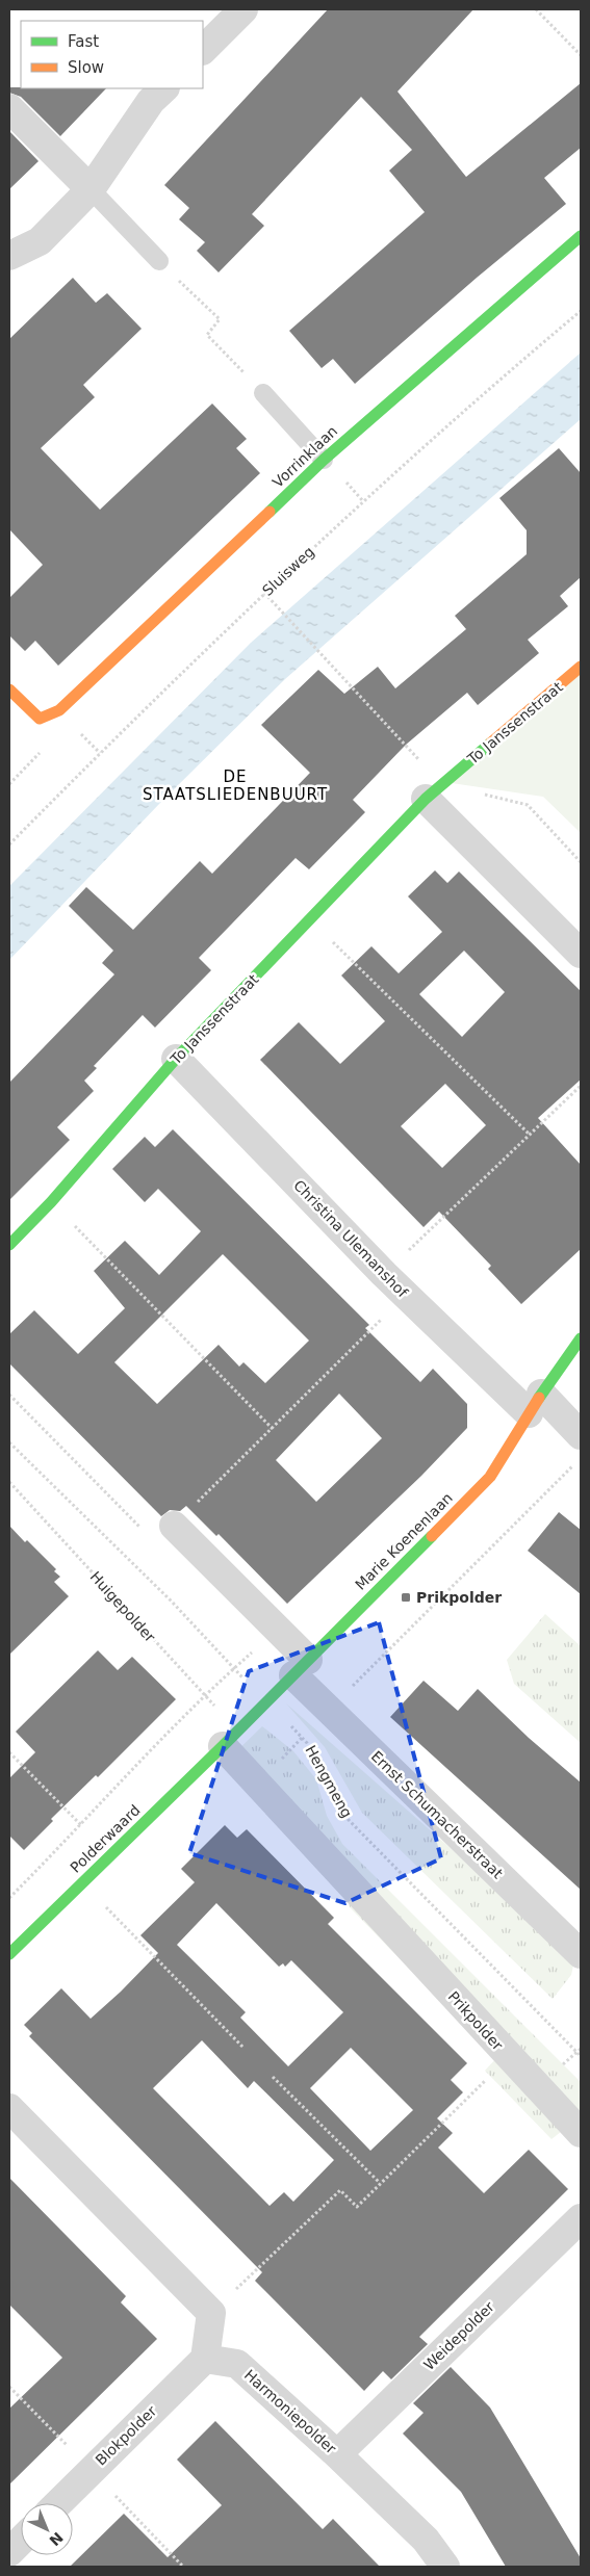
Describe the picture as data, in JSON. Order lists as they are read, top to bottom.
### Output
{
  "streets": {
    "street": [
      "Vorrinklaan",
      "To Janssenstraat",
      "Christina Ulemanshof",
      "Marie Koenenlaan",
      "Ernst Schumacherstraat",
      "Polderwaard",
      "Prikpolder",
      "Weidepolder",
      "Harmoniepolder",
      "Blokpolder"
    ],
    "path": ["Sluisweg", "Huigepolder", "Hengmeng"]
  },
  "crossings": [
    ["To Janssenstraat", "Christina Ulemanshof"],
    ["Christina Ulemanshof", "Marie Koenenlaan"],
    ["Marie Koenenlaan", "Huigepolder"],
    ["Marie Koenenlaan", "Hengmeng"],
    ["Marie Koenenlaan", "Ernst Schumacherstraat"],
    ["Marie Koenenlaan", "Polderwaard"],
    ["Marie Koenenlaan", "Prikpolder"],
    ["Huigepolder", "Polderwaard"],
    ["Huigepolder", "Prikpolder"],
    ["Polderwaard", "Prikpolder"],
    ["Weidepolder", "Harmoniepolder"],
    ["Harmoniepolder", "Blokpolder"]
  ],
  "districts": ["DE STAATSLIEDENBUURT"],
  "places": {
    "transit": ["Prikpolder"]
  },
  "legend": ["Fast", "Slow"],
  "north": "bottom right"
}
